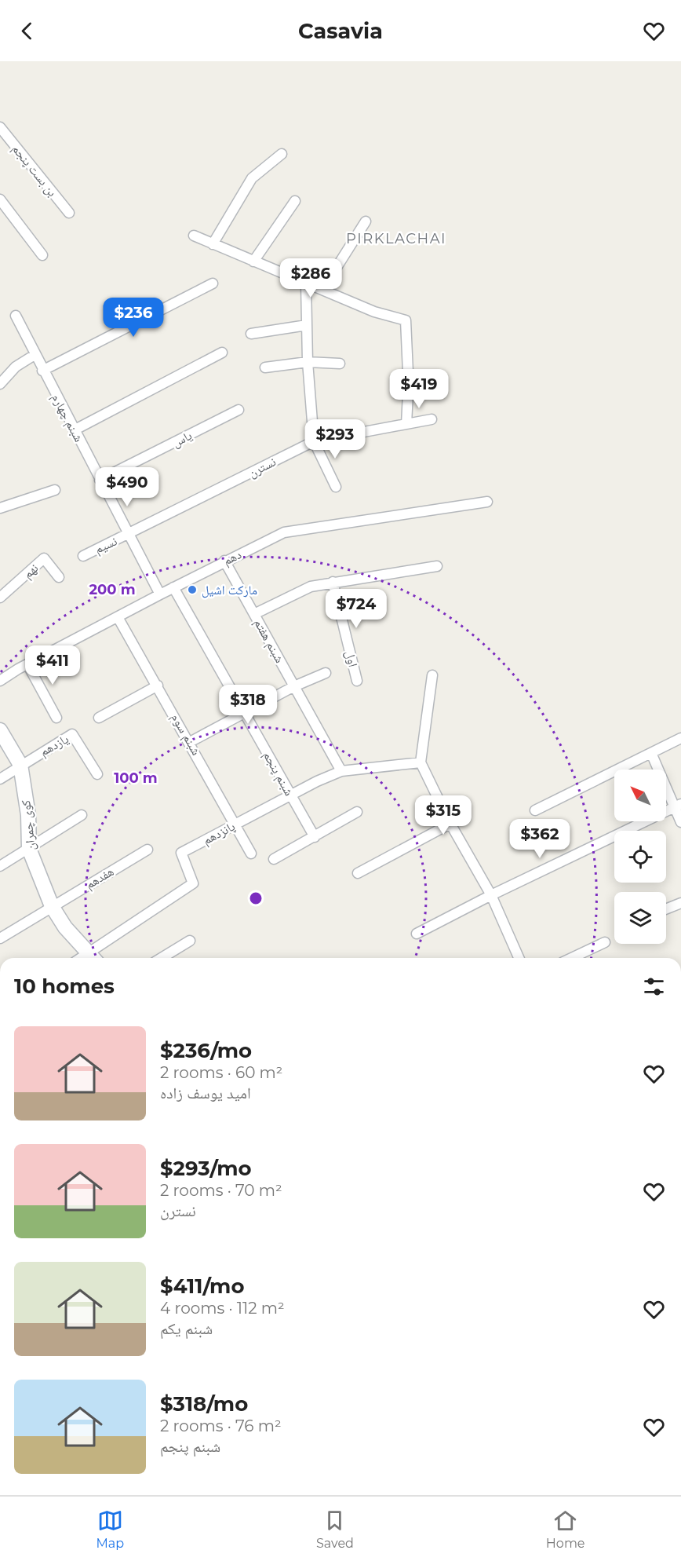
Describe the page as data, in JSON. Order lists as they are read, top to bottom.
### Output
{
  "streets": {
    "main road": ["کوی چمران"],
    "street": [
      "بن بست پنجم",
      "شبنم چهارم",
      "یاس",
      "نسترن",
      "نسیم",
      "دهم",
      "نهم",
      "شبنم هفتم",
      "اول",
      "شبنم سوم",
      "یازدهم",
      "شبنم پنجم",
      "پانزدهم",
      "هفدهم"
    ]
  },
  "crossings": [
    ["شبنم چهارم", "یاس"],
    ["شبنم چهارم", "نسترن"],
    ["شبنم چهارم", "نسیم"],
    ["شبنم چهارم", "دهم"],
    ["نسترن", "نسیم"],
    ["دهم", "شبنم هفتم"],
    ["دهم", "شبنم سوم"],
    ["دهم", "شبنم پنجم"],
    ["شبنم هفتم", "پانزدهم"],
    ["شبنم سوم", "پانزدهم"],
    ["یازدهم", "کوی چمران"],
    ["شبنم پنجم", "پانزدهم"],
    ["کوی چمران", "پانزدهم"],
    ["کوی چمران", "هفدهم"]
  ],
  "districts": ["PIRKLACHAI"],
  "places": ["مارکت اشیل"],
  "north": "top left",
  "page": {
    "header": "Casavia",
    "price": [
      "$286",
      "$236",
      "$419",
      "$293",
      "$490",
      "$724",
      "$411",
      "$318",
      "$315",
      "$362"
    ],
    "heading": "10 homes",
    "list": [
      {
        "name": "$236/mo",
        "note": "2 rooms · 60 m² · امید یوسف زاده"
      },
      {
        "name": "$293/mo",
        "note": "2 rooms · 70 m² · نسترن"
      },
      {
        "name": "$411/mo",
        "note": "4 rooms · 112 m² · شبنم یکم"
      },
      {
        "name": "$318/mo",
        "note": "2 rooms · 76 m² · شبنم پنجم"
      }
    ],
    "tabs": ["Map", "Saved", "Home"]
  },
  "rings": ["200 m", "100 m"]
}
